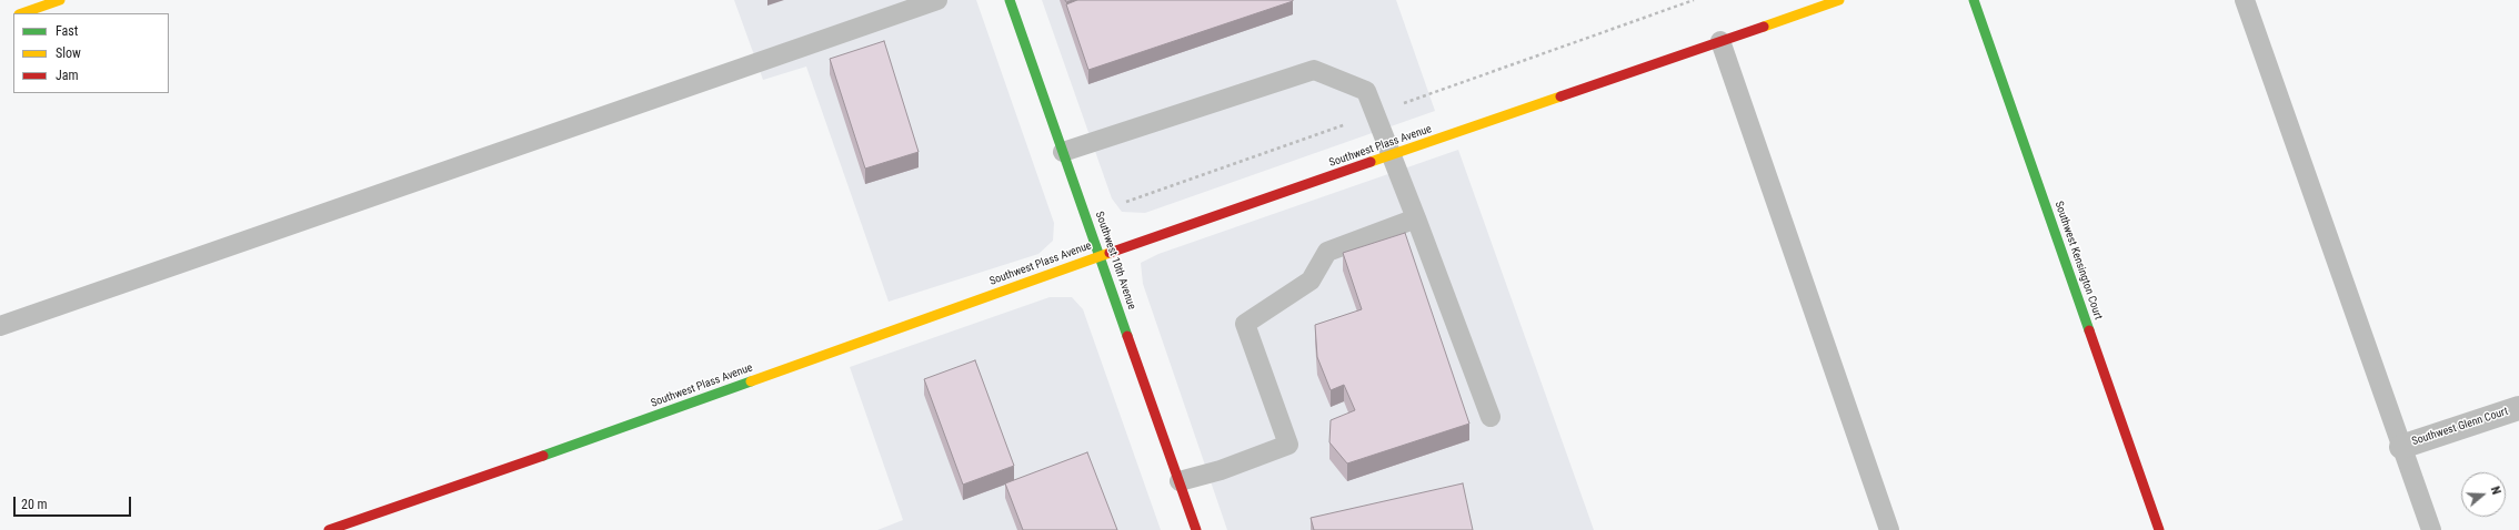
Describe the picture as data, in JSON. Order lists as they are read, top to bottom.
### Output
{
  "streets": {
    "street": [
      "Southwest Plass Avenue",
      "Southwest 10th Avenue",
      "Southwest Kensington Court",
      "Southwest Glenn Court"
    ]
  },
  "crossings": [
    ["Southwest Plass Avenue", "Southwest 10th Avenue"]
  ],
  "legend": ["Fast", "Slow", "Jam"],
  "scale_bar": "20 m",
  "north": "right"
}
